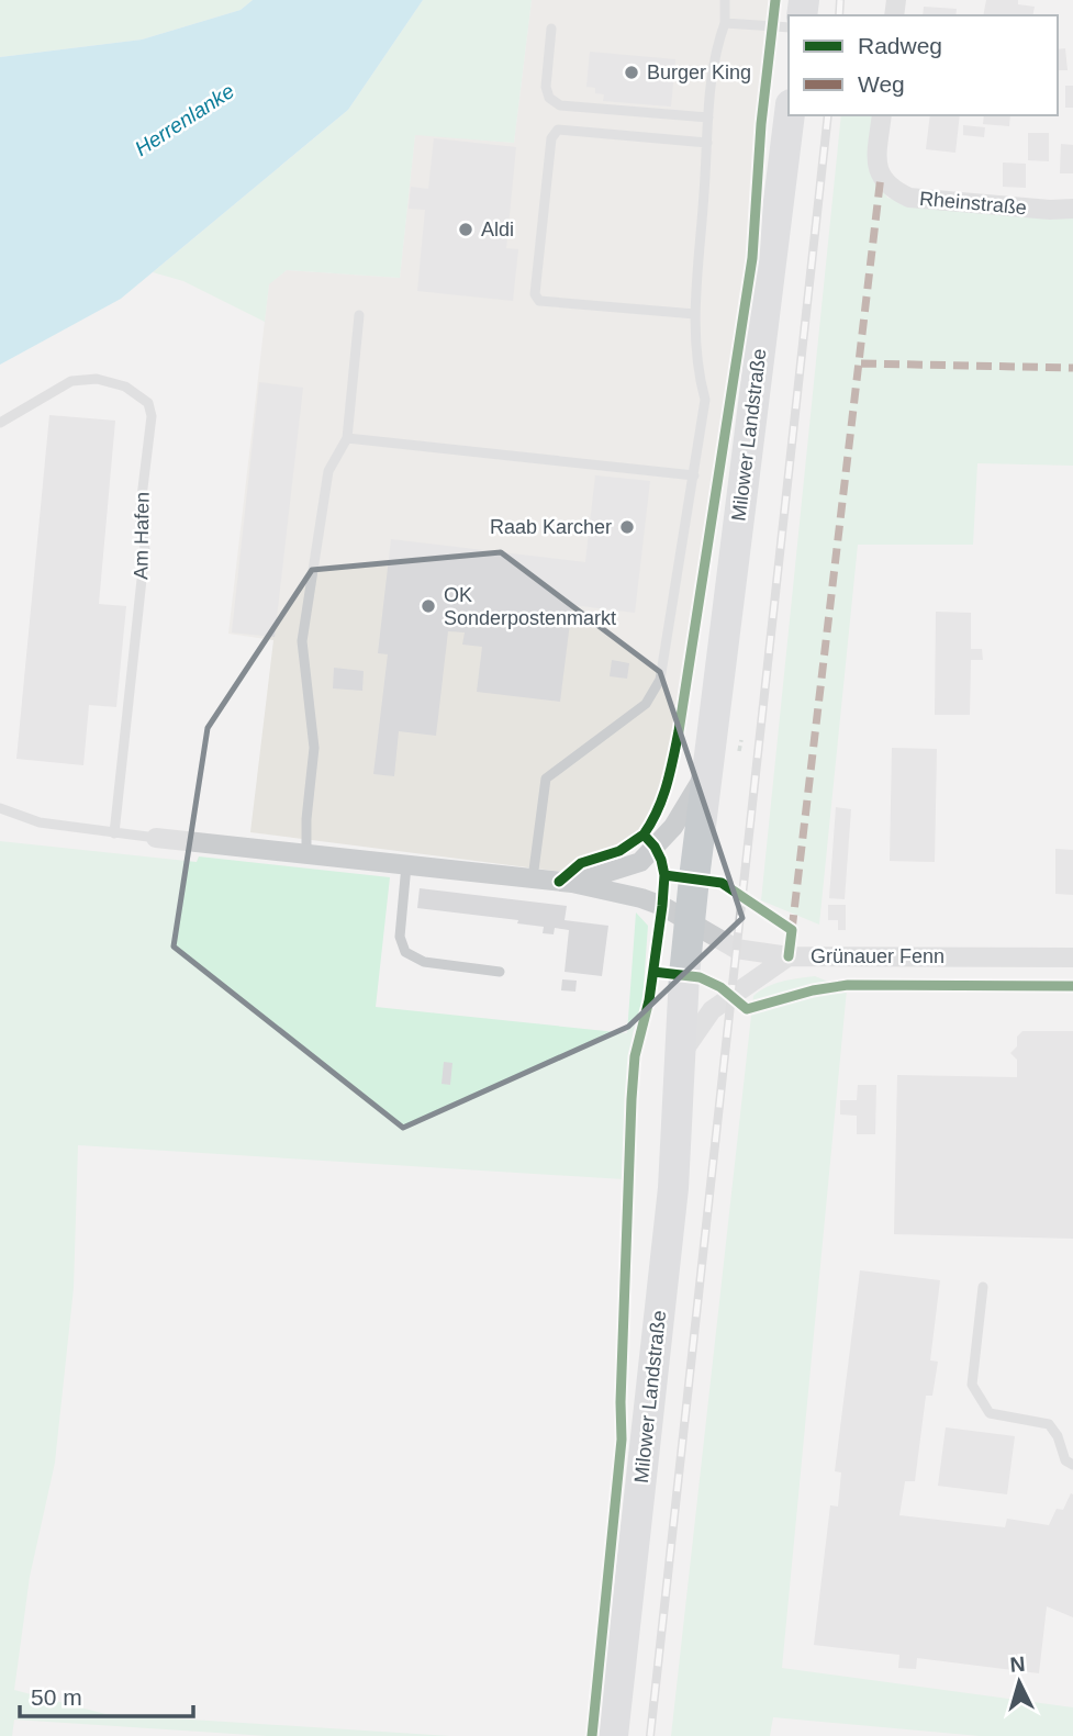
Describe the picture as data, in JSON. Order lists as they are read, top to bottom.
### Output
{
  "streets": {
    "main road": ["Milower Landstraße"],
    "street": ["Rheinstraße", "Grünauer Fenn"],
    "lane": ["Am Hafen"]
  },
  "crossings": [
    ["Milower Landstraße", "Grünauer Fenn"]
  ],
  "water": ["Herrenlanke"],
  "places": [
    "Burger King",
    "Aldi",
    "Raab Karcher",
    "OK Sonderpostenmarkt"
  ],
  "legend": ["Radweg", "Weg"],
  "scale_bar": "50 m",
  "north": "top"
}
